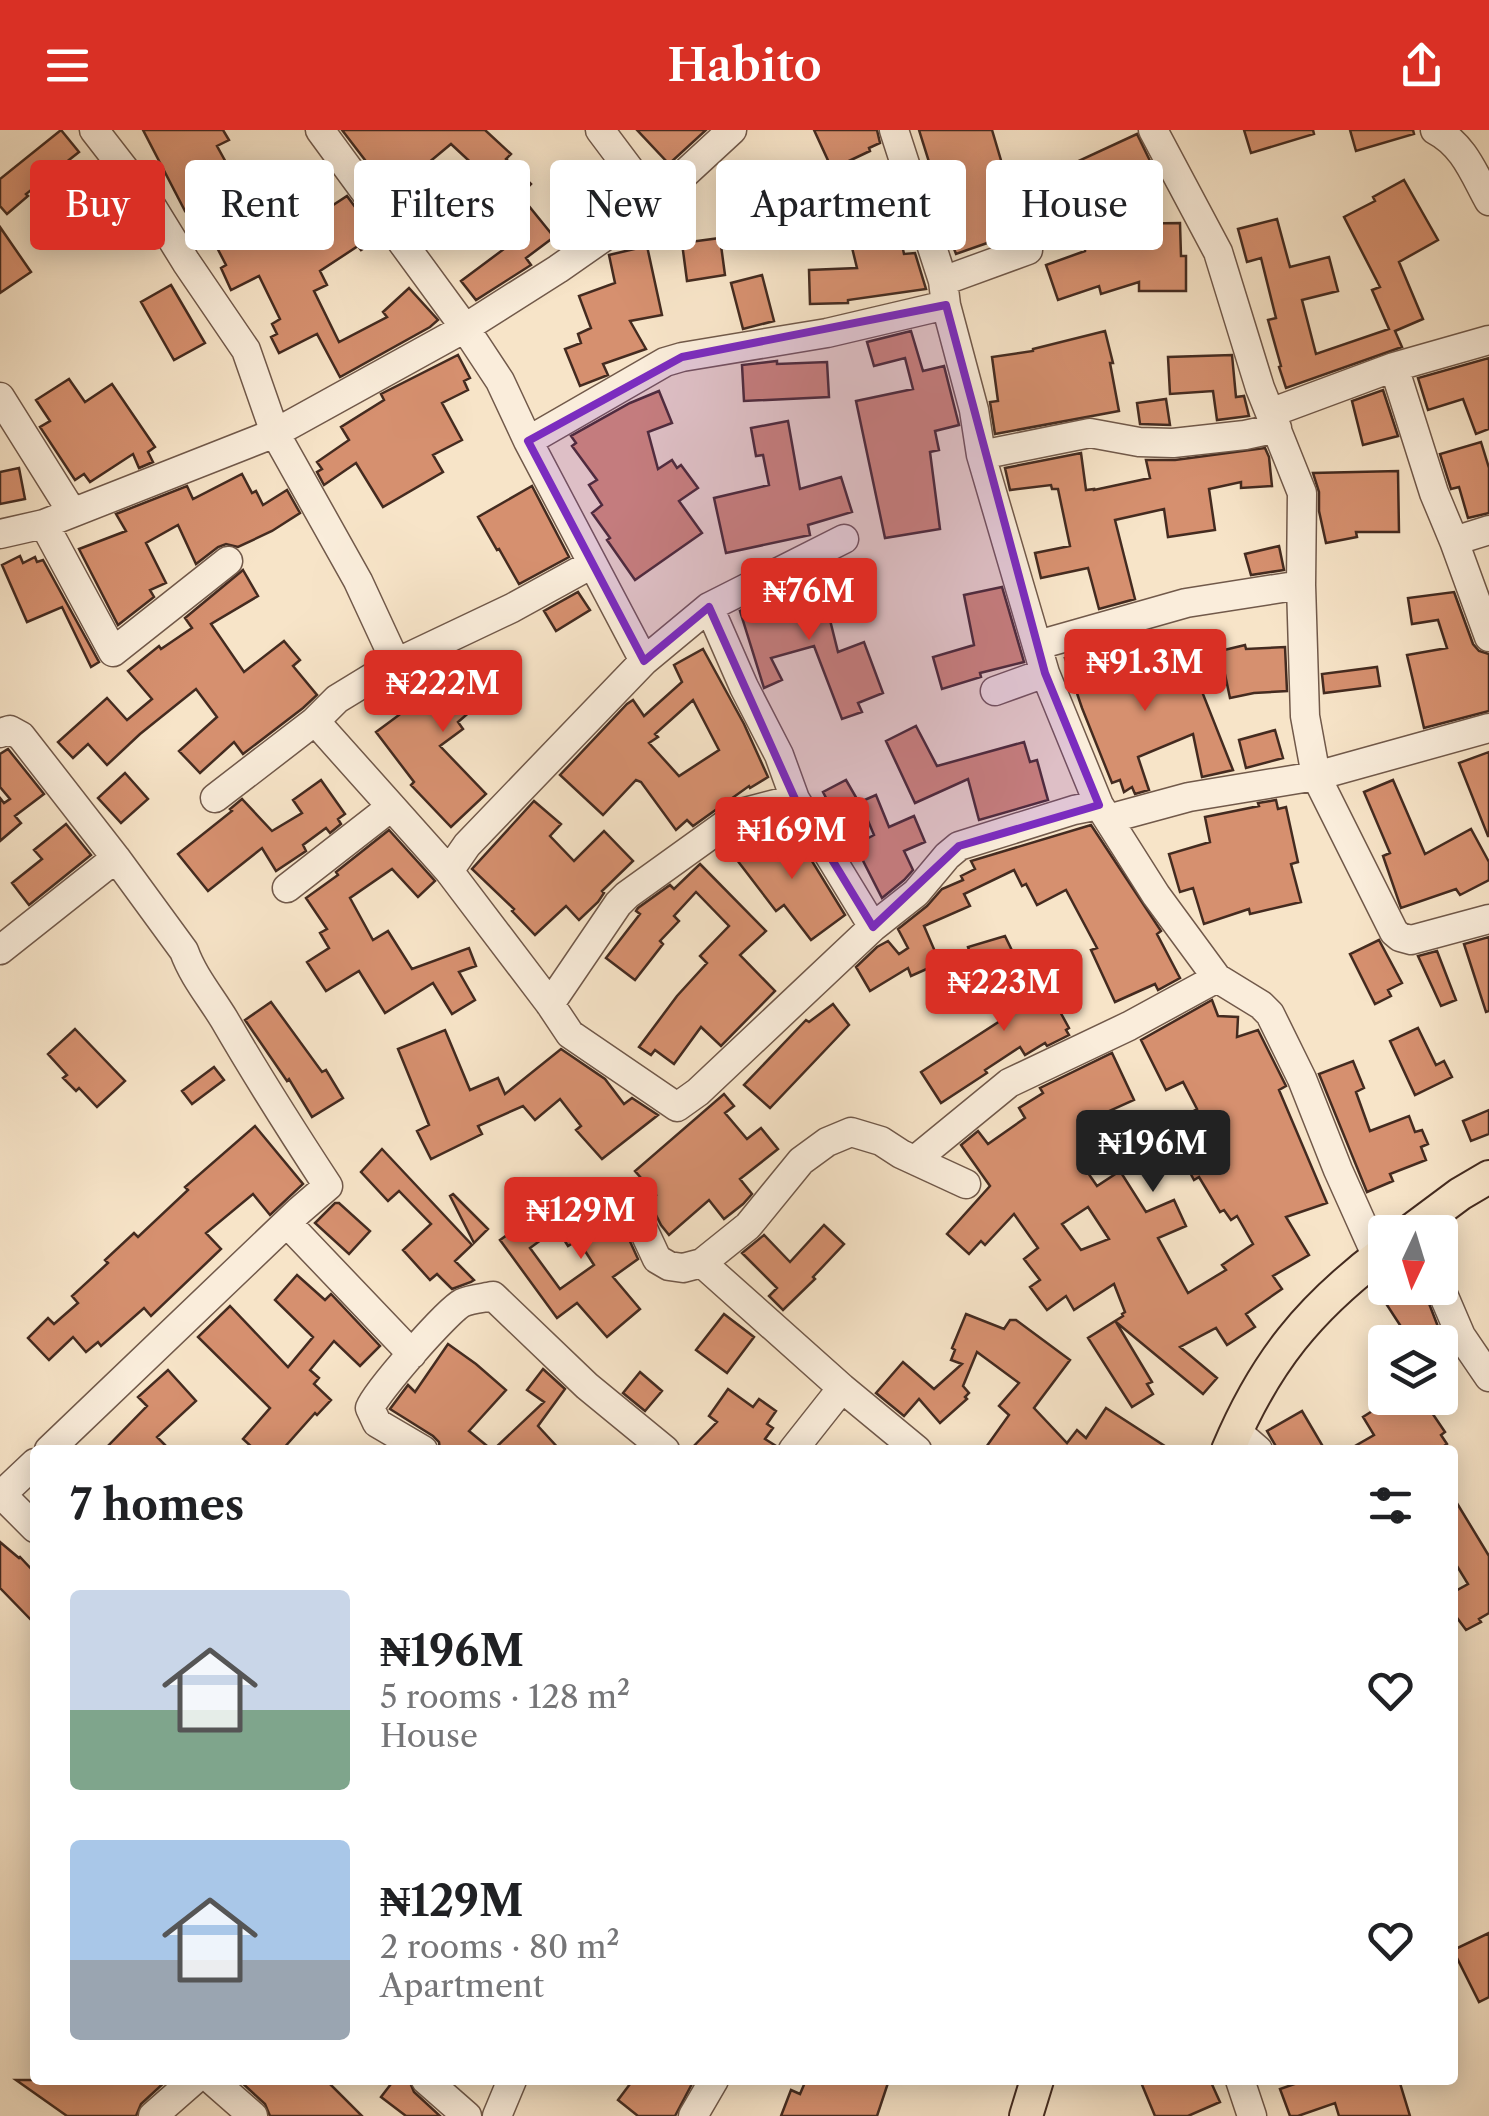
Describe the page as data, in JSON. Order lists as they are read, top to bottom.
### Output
{
  "north": "bottom",
  "page": {
    "header": "Habito",
    "chip": [
      "Buy",
      "Rent",
      "Filters",
      "New",
      "Apartment",
      "House"
    ],
    "price": [
      "₦76M",
      "₦91.3M",
      "₦222M",
      "₦169M",
      "₦223M",
      "₦196M",
      "₦129M"
    ],
    "heading": "7 homes",
    "list": [
      {
        "name": "₦196M",
        "note": "5 rooms · 128 m² · House"
      },
      {
        "name": "₦129M",
        "note": "2 rooms · 80 m² · Apartment"
      }
    ]
  }
}
